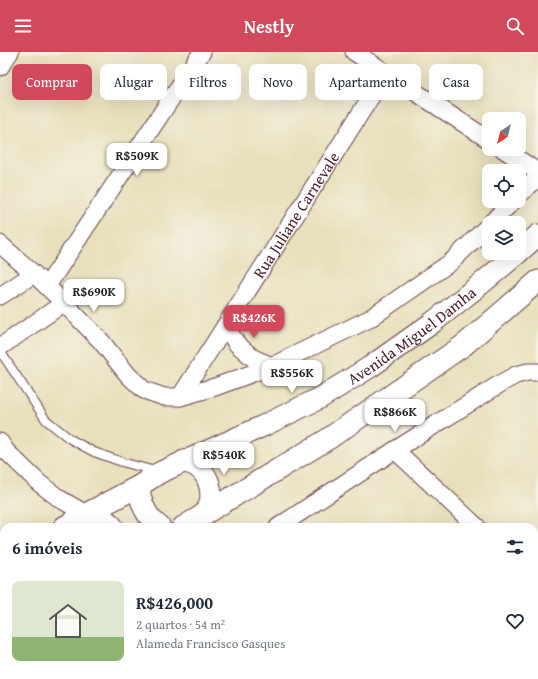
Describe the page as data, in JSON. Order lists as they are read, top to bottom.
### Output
{
  "streets": {
    "street": ["Rua Juliane Carnevale", "Avenida Miguel Damha"]
  },
  "north": "bottom left",
  "page": {
    "header": "Nestly",
    "chip": [
      "Comprar",
      "Alugar",
      "Filtros",
      "Novo",
      "Apartamento",
      "Casa"
    ],
    "price": [
      "R$509K",
      "R$690K",
      "R$426K",
      "R$556K",
      "R$866K",
      "R$540K"
    ],
    "heading": "6 imóveis",
    "list": [
      {
        "name": "R$426,000",
        "note": "2 quartos · 54 m² · Alameda Francisco Gasques"
      }
    ]
  }
}
